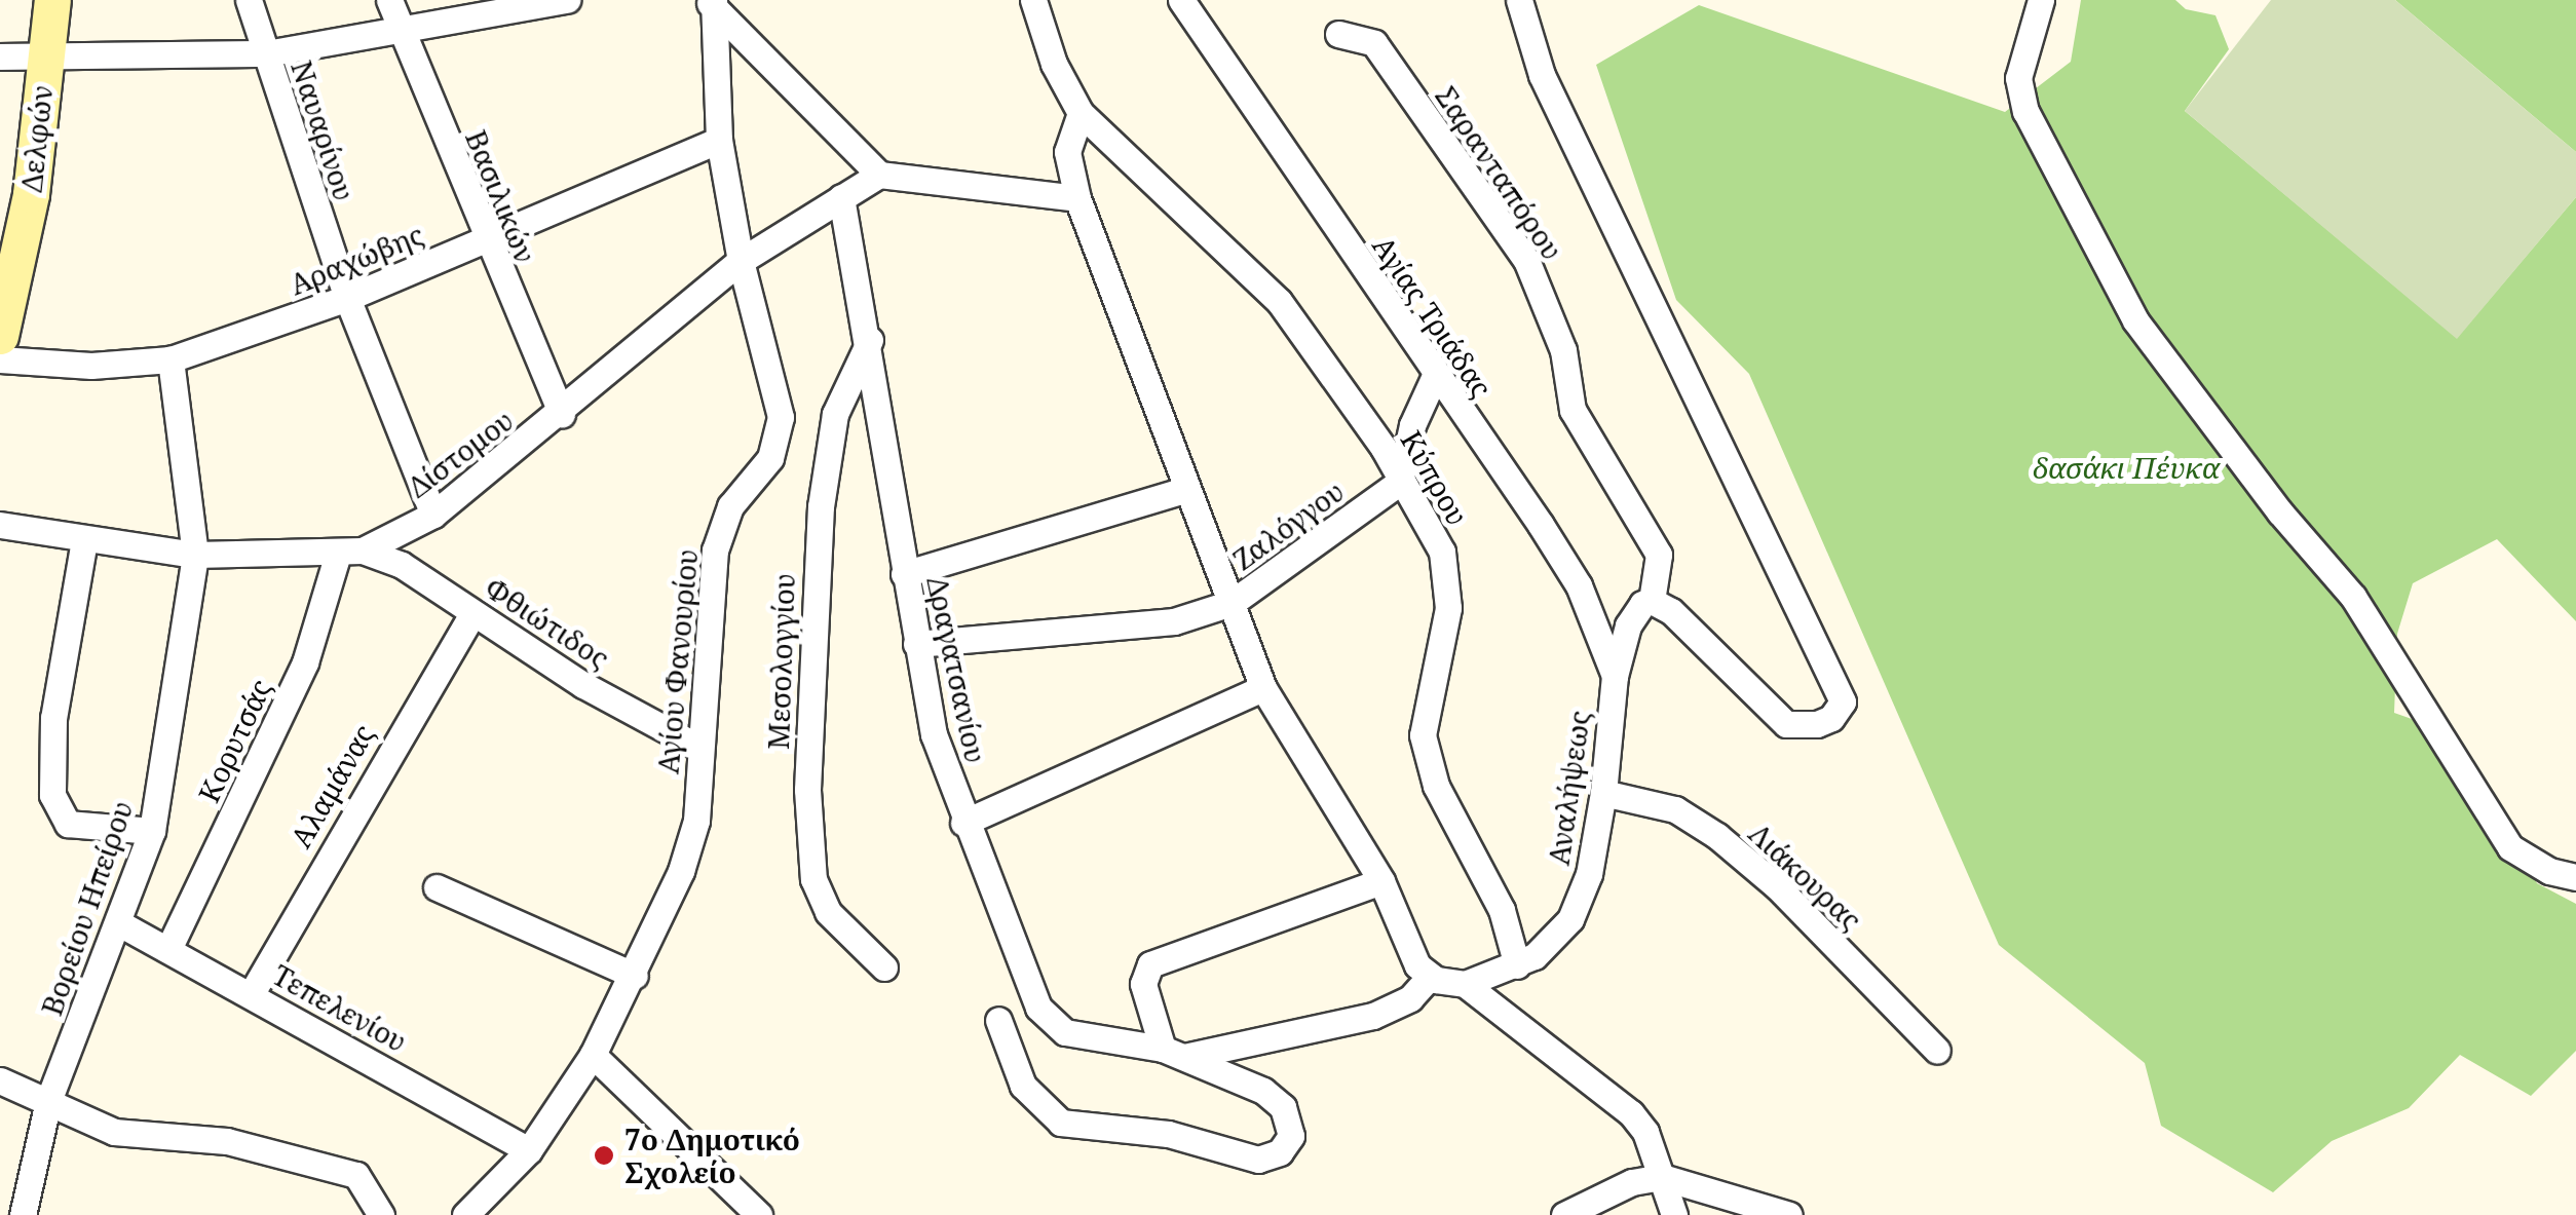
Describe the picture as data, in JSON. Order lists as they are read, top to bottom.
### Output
{
  "streets": {
    "main road": ["Δελφών"],
    "street": [
      "Ναυαρίνου",
      "Σαρανταπόρου",
      "Βασιλικών",
      "Αραχώβης",
      "Αγίας Τριάδας",
      "Δίστομου",
      "Κύπρου",
      "Ζαλόγγου",
      "Φθιώτιδος",
      "Αγίου Φανουρίου",
      "Μεσολογγίου",
      "Δραγατσανίου",
      "Κορυτσάς",
      "Αλαμάνας",
      "Αναλήψεως",
      "Λιάκουρας",
      "Βορείου Ηπείρου",
      "Τεπελενίου"
    ]
  },
  "crossings": [
    ["Ναυαρίνου", "Αραχώβης"],
    ["Ναυαρίνου", "Δίστομου"],
    ["Σαρανταπόρου", "Αναλήψεως"],
    ["Βασιλικών", "Αραχώβης"],
    ["Βασιλικών", "Δίστομου"],
    ["Αραχώβης", "Αγίου Φανουρίου"],
    ["Αραχώβης", "Βορείου Ηπείρου"],
    ["Αγίας Τριάδας", "Αναλήψεως"],
    ["Δίστομου", "Φθιώτιδος"],
    ["Δίστομου", "Αγίου Φανουρίου"],
    ["Δίστομου", "Δραγατσανίου"],
    ["Δίστομου", "Κορυτσάς"],
    ["Δίστομου", "Βορείου Ηπείρου"],
    ["Κύπρου", "Ζαλόγγου"],
    ["Κύπρου", "Αναλήψεως"],
    ["Ζαλόγγου", "Δραγατσανίου"],
    ["Φθιώτιδος", "Αγίου Φανουρίου"],
    ["Φθιώτιδος", "Κορυτσάς"],
    ["Φθιώτιδος", "Αλαμάνας"],
    ["Αγίου Φανουρίου", "Τεπελενίου"],
    ["Μεσολογγίου", "Δραγατσανίου"],
    ["Κορυτσάς", "Τεπελενίου"],
    ["Αλαμάνας", "Τεπελενίου"],
    ["Αναλήψεως", "Λιάκουρας"],
    ["Βορείου Ηπείρου", "Τεπελενίου"]
  ],
  "parks": ["δασάκι Πέυκα"],
  "places": ["7ο Δημοτικό Σχολείο"]
}
